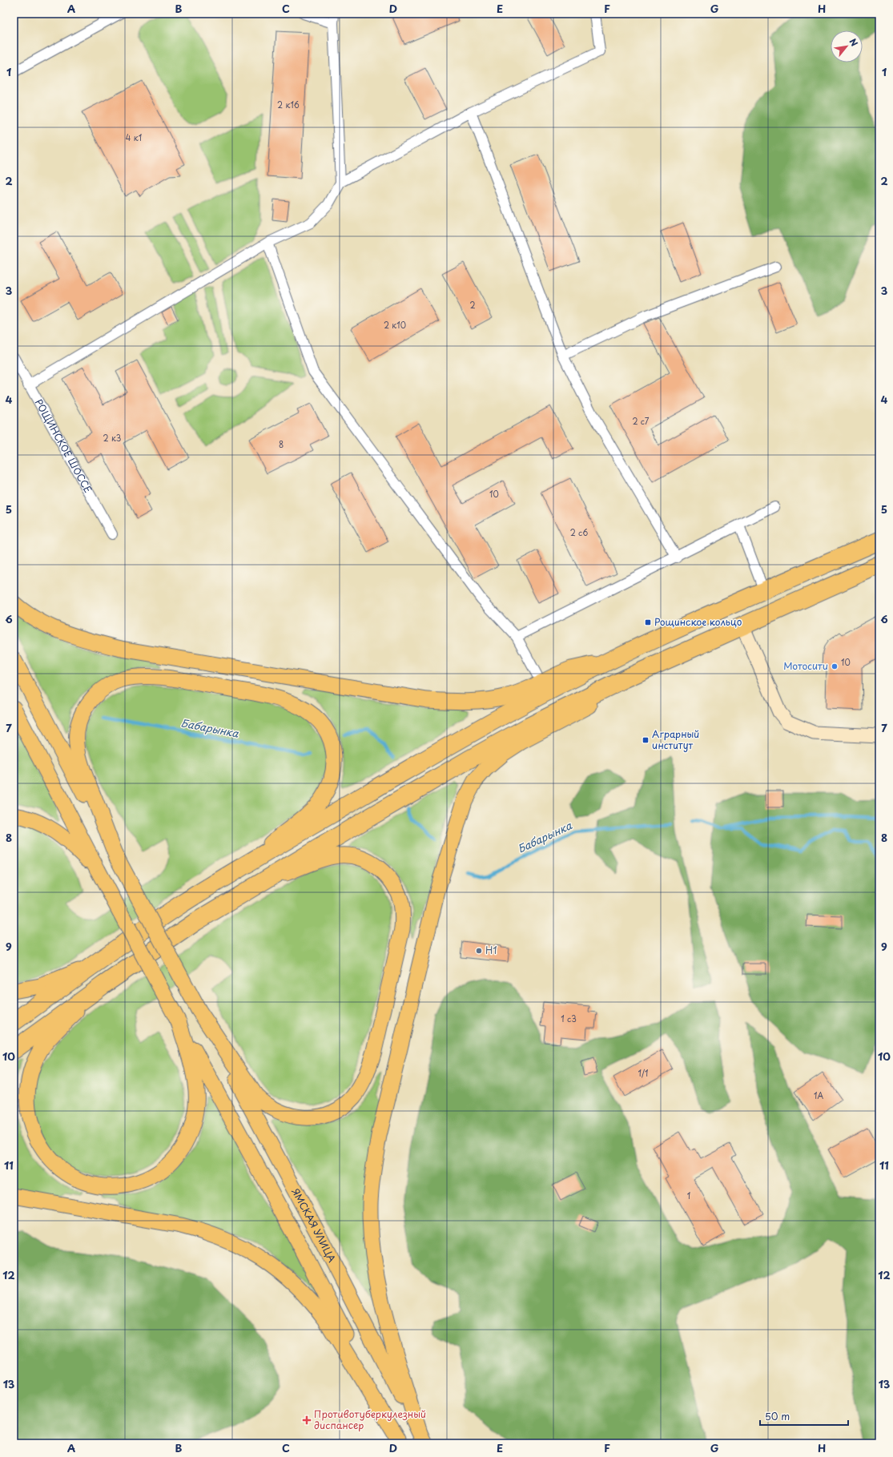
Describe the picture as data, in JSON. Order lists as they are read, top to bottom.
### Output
{
  "streets": {
    "main road": ["ЯМСКАЯ УЛИЦА"],
    "street": ["РОЩИНСКОЕ ШОССЕ"]
  },
  "water": ["Бабарынка"],
  "places": {
    "transit": ["Рощинское кольцо", "Аграрный институт"],
    "other": ["Мотосити", "Н1"],
    "health": ["Противотуберкулезный диспансер"]
  },
  "house_numbers": [
    "2 к16",
    "4 к1",
    "2",
    "2 к10",
    "2 с7",
    "2 к3",
    "8",
    "10",
    "2 с6",
    "10",
    "1 с3",
    "1/1",
    "1А",
    "1"
  ],
  "scale_bar": "50 m",
  "north": "top right",
  "grid": {
    "columns": [
      "A",
      "B",
      "C",
      "D",
      "E",
      "F",
      "G",
      "H"
    ],
    "rows": [
      "1",
      "2",
      "3",
      "4",
      "5",
      "6",
      "7",
      "8",
      "9",
      "10",
      "11",
      "12",
      "13"
    ]
  }
}
